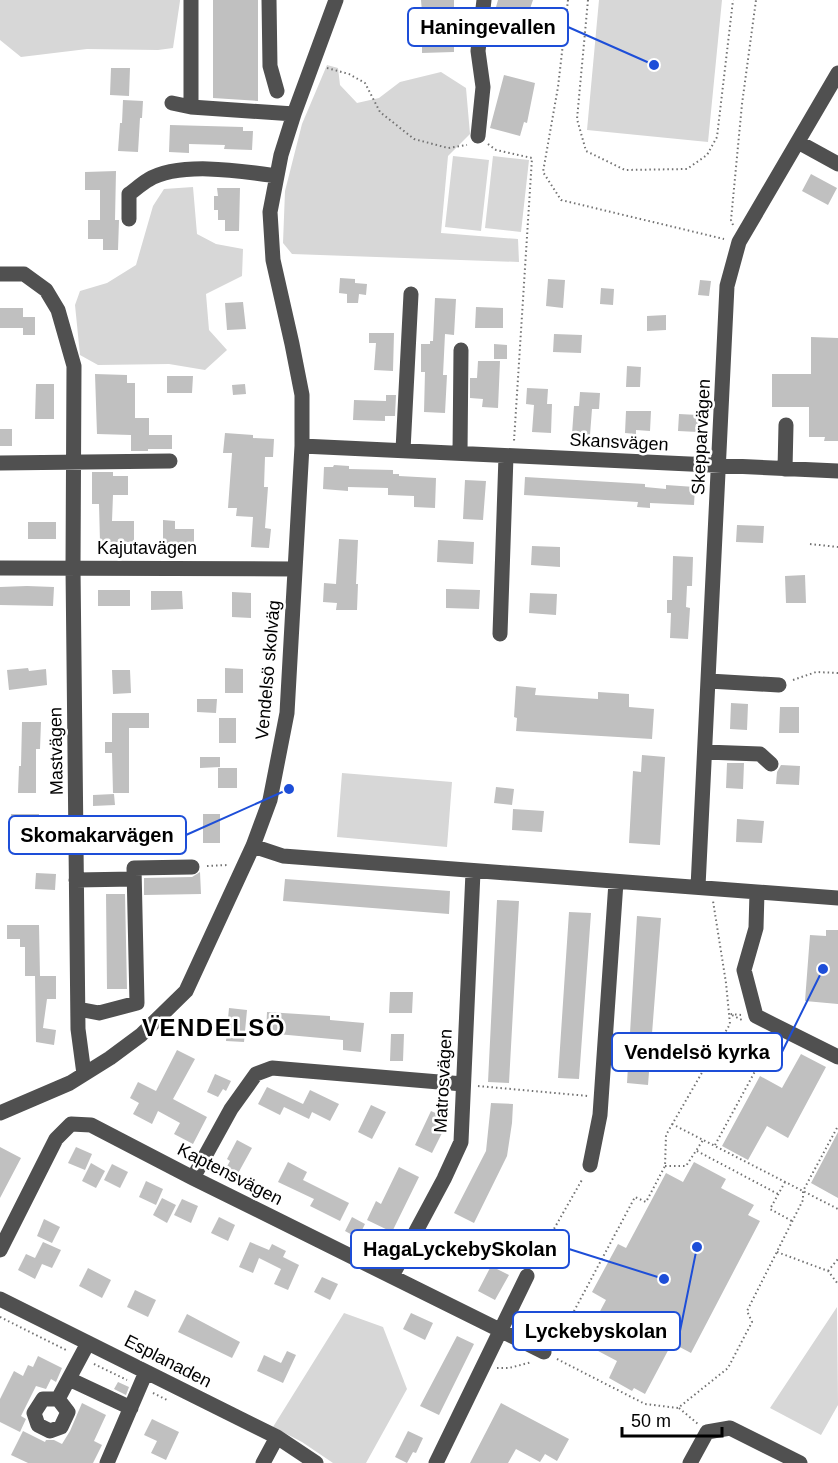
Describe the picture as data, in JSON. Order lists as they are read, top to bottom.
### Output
{
  "streets": {
    "street": [
      "Skepparvägen",
      "Skansvägen",
      "Kajutavägen",
      "Vendelsö skolväg",
      "Mastvägen",
      "Matrosvägen",
      "Kaptensvägen",
      "Esplanaden"
    ]
  },
  "crossings": [
    ["Skepparvägen", "Skansvägen"],
    ["Skansvägen", "Vendelsö skolväg"],
    ["Kajutavägen", "Vendelsö skolväg"],
    ["Kajutavägen", "Mastvägen"],
    ["Vendelsö skolväg", "Mastvägen"],
    ["Matrosvägen", "Kaptensvägen"]
  ],
  "districts": ["VENDELSÖ"],
  "places": [
    "Haningevallen",
    "Skomakarvägen",
    "Vendelsö kyrka",
    "Lyckebyskolan",
    "HagaLyckebySkolan"
  ],
  "scale_bar": "50 m"
}
